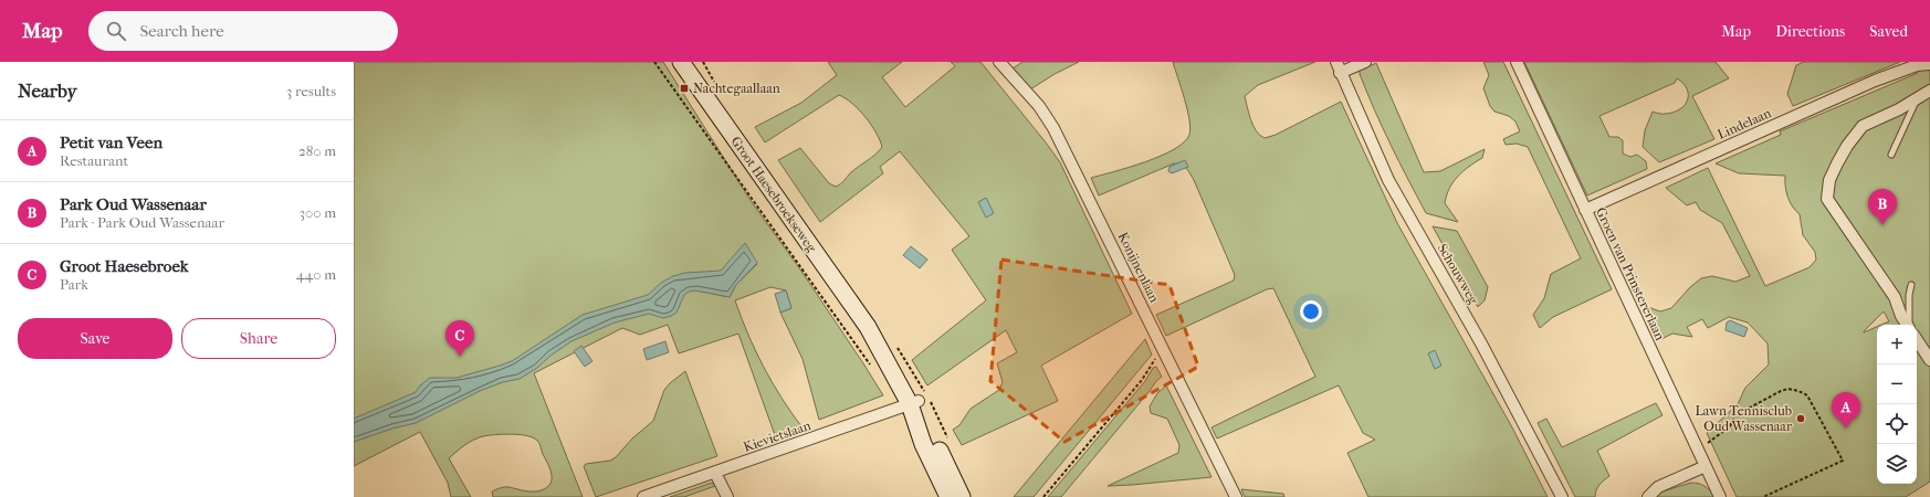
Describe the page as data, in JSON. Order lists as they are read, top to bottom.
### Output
{
  "streets": {
    "street": [
      "Lindelaan",
      "Groot Haesebroekseweg",
      "Konijnenlaan",
      "Schouwweg",
      "Groen van Prinstererlaan",
      "Kievietslaan"
    ]
  },
  "crossings": [
    ["Lindelaan", "Groen van Prinstererlaan"],
    ["Groot Haesebroekseweg", "Kievietslaan"]
  ],
  "places": {
    "transit": ["Nachtegaallaan"],
    "other": ["Lawn Tennisclub Oud Wassenaar"]
  },
  "page": {
    "header": "Map",
    "search": "Search here",
    "nav": ["Map", "Directions", "Saved"],
    "heading": ["Nearby", "3 results"],
    "list": [
      {
        "mark": "A",
        "name": "Petit van Veen",
        "note": "Restaurant",
        "value": "280 m"
      },
      {
        "mark": "B",
        "name": "Park Oud Wassenaar",
        "note": "Park · Park Oud Wassenaar",
        "value": "300 m"
      },
      {
        "mark": "C",
        "name": "Groot Haesebroek",
        "note": "Park",
        "value": "440 m"
      }
    ],
    "pins": ["B", "C", "A"],
    "buttons": ["Save", "Share"],
    "map_buttons": ["+", "−"]
  }
}
